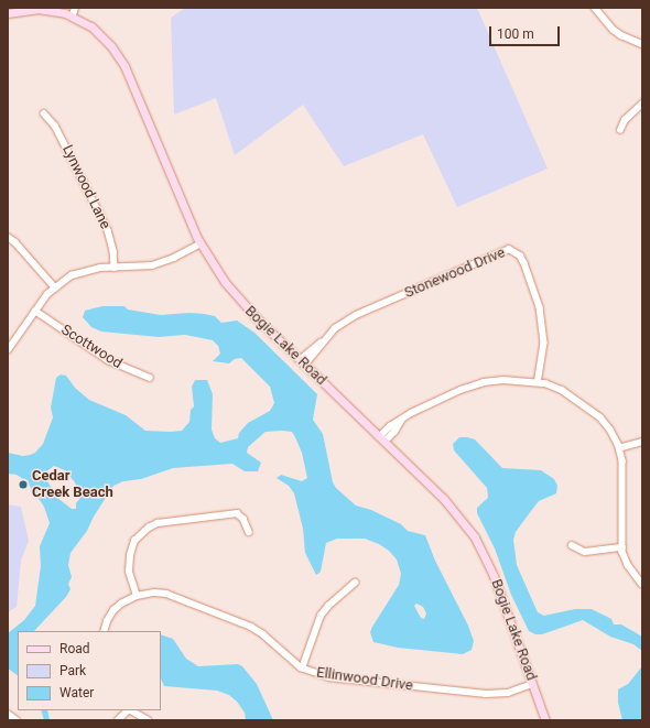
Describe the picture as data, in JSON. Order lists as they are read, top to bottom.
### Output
{
  "streets": {
    "main road": ["Bogie Lake Road"],
    "street": [
      "Lynwood Lane",
      "Stonewood Drive",
      "Scottwood",
      "Ellinwood Drive"
    ]
  },
  "crossings": [
    ["Stonewood Drive", "Bogie Lake Road"],
    ["Bogie Lake Road", "Ellinwood Drive"]
  ],
  "places": ["Cedar Creek Beach"],
  "legend": ["Road", "Park", "Water"],
  "scale_bar": "100 m"
}
